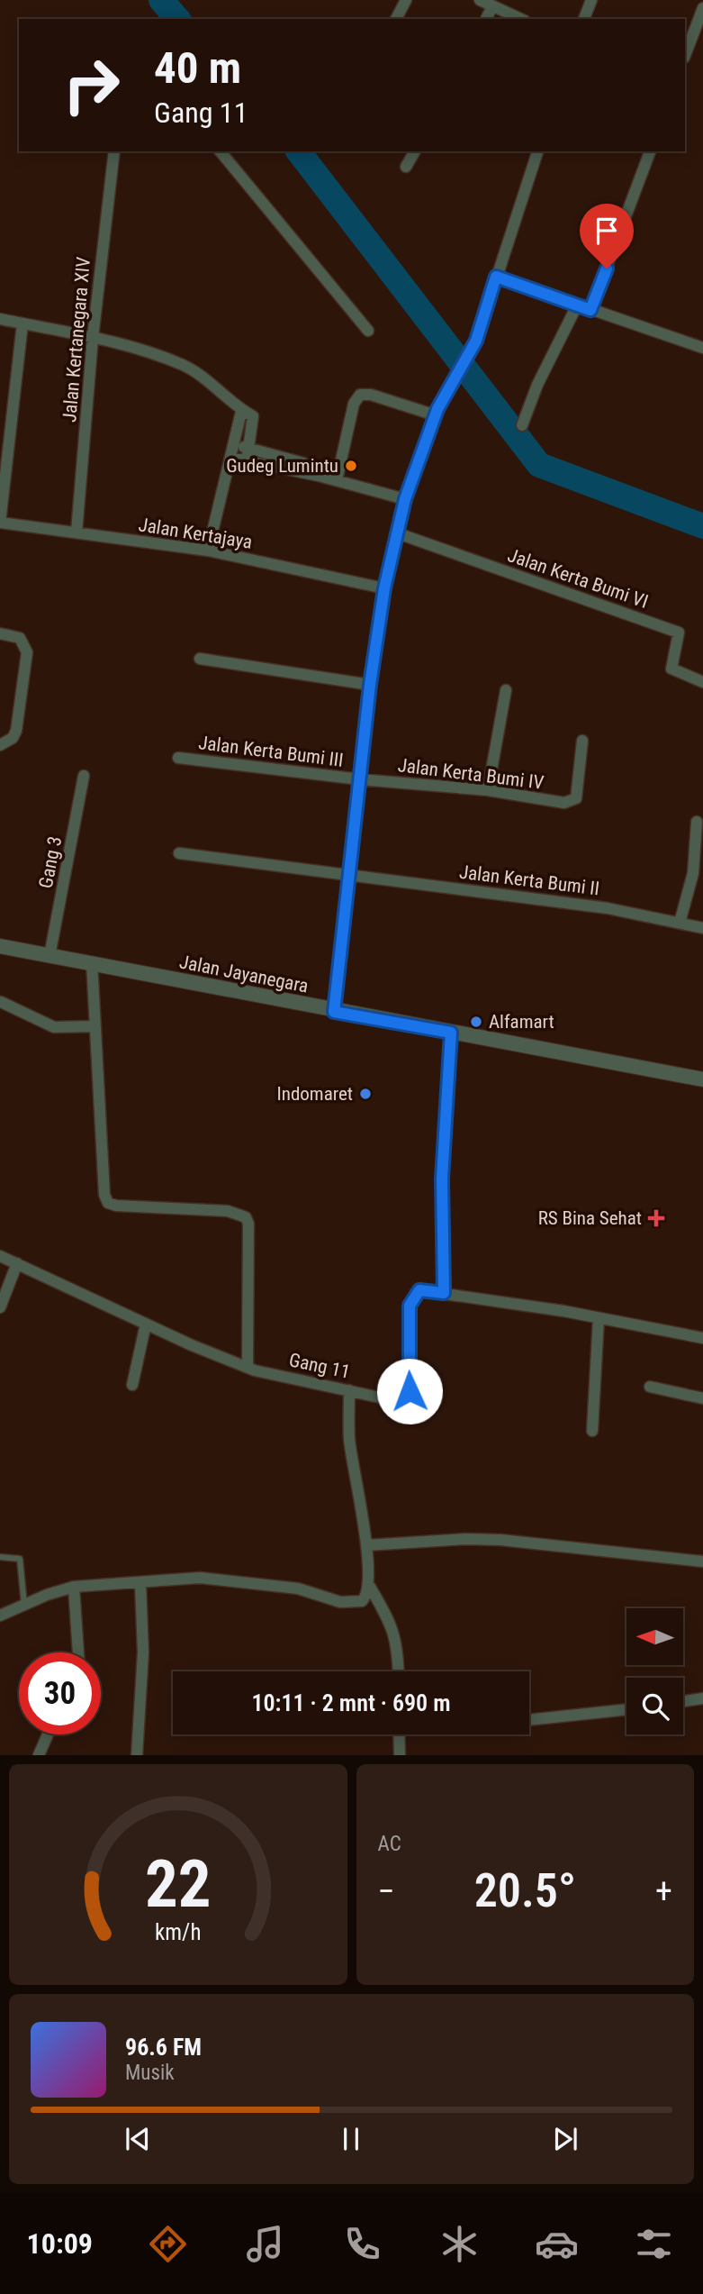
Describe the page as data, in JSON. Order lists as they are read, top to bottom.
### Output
{
  "streets": {
    "street": [
      "Jalan Kertanegara XIV",
      "Jalan Kertajaya",
      "Jalan Kerta Bumi VI",
      "Jalan Kerta Bumi III",
      "Jalan Kerta Bumi IV",
      "Gang 3",
      "Jalan Kerta Bumi II",
      "Jalan Jayanegara",
      "Gang 11"
    ]
  },
  "crossings": [
    ["Jalan Kertanegara XIV", "Jalan Kertajaya"],
    ["Jalan Kerta Bumi III", "Jalan Kerta Bumi IV"],
    ["Gang 3", "Jalan Jayanegara"]
  ],
  "places": {
    "other": ["Gudeg Lumintu", "Alfamart", "Indomaret"],
    "health": ["RS Bina Sehat"]
  },
  "north": "left",
  "page": {
    "turn": ["40 m", "Gang 11"],
    "limit": "30",
    "trip": "10:11 · 2 mnt · 690 m",
    "tile": "AC",
    "heat": ["−", "20.5°", "+"],
    "song": ["96.6 FM", "Musik"],
    "tabs": "10:09",
    "gauge": ["22", "km/h"]
  }
}
